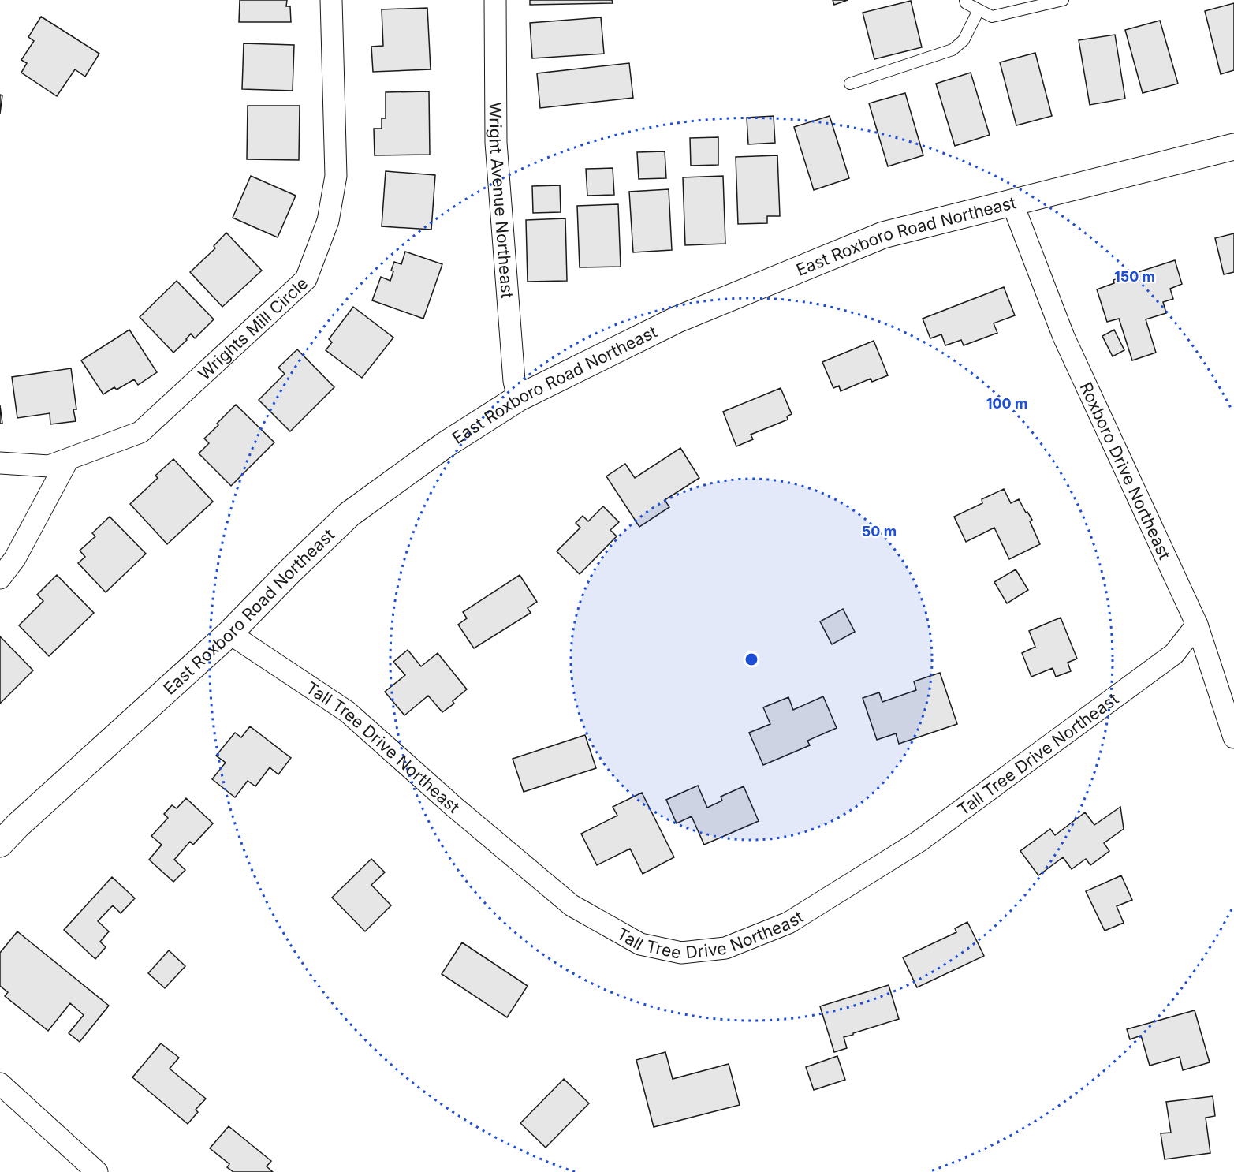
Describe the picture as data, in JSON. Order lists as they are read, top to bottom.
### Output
{
  "streets": {
    "main road": ["East Roxboro Road Northeast"],
    "street": [
      "Wright Avenue Northeast",
      "Wrights Mill Circle",
      "Roxboro Drive Northeast",
      "Tall Tree Drive Northeast"
    ]
  },
  "crossings": [
    ["Wright Avenue Northeast", "East Roxboro Road Northeast"],
    ["East Roxboro Road Northeast", "Roxboro Drive Northeast"],
    ["East Roxboro Road Northeast", "Tall Tree Drive Northeast"],
    ["Roxboro Drive Northeast", "Tall Tree Drive Northeast"]
  ],
  "rings": ["150 m", "100 m", "50 m"]
}
